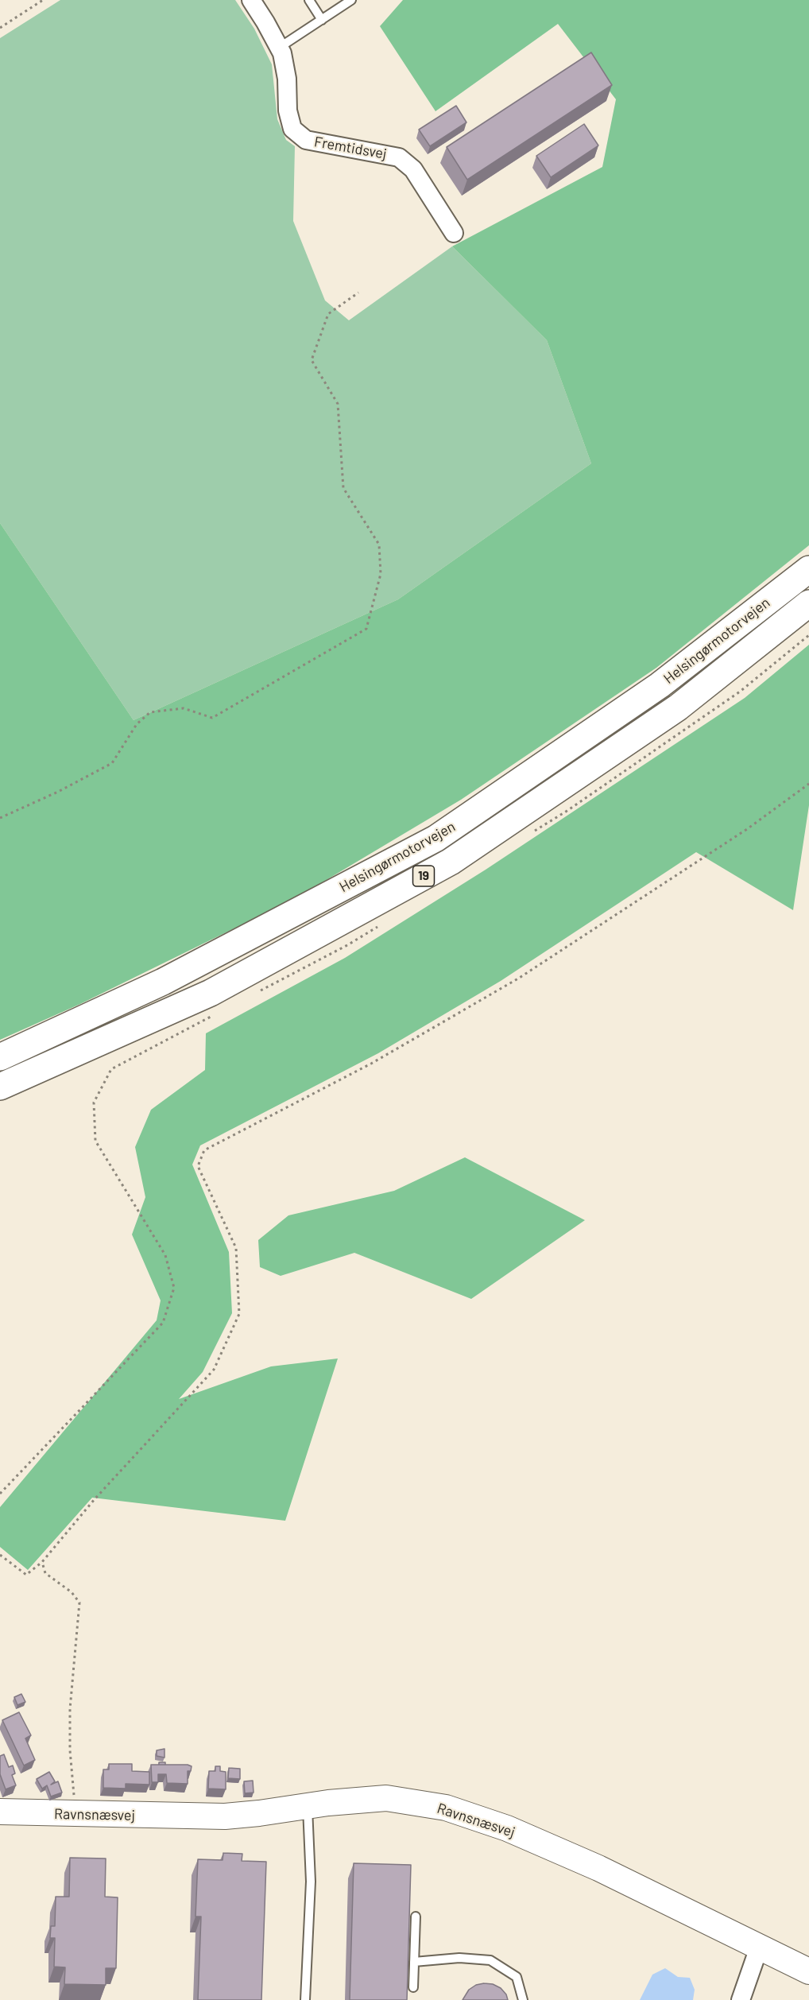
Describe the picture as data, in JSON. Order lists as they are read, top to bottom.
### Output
{
  "streets": {
    "highway": ["Helsingørmotorvejen", "19"],
    "main road": ["Ravnsnæsvej"],
    "street": ["Fremtidsvej"]
  }
}
